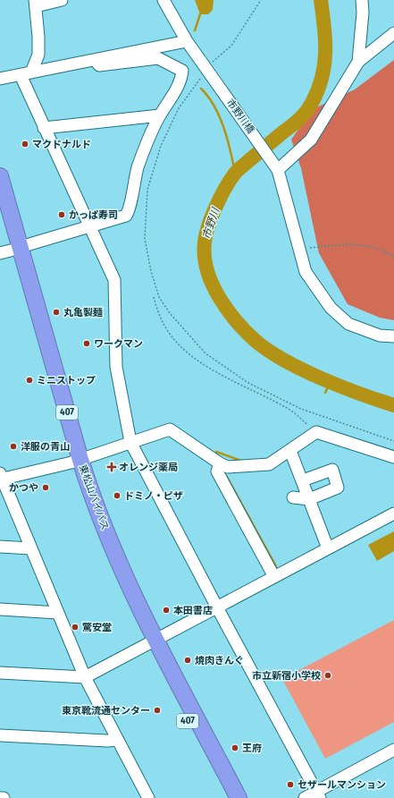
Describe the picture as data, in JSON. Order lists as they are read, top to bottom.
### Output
{
  "streets": {
    "highway": ["407", "東松山バイパス"],
    "street": ["市野川橋"]
  },
  "water": ["市野川"],
  "places": {
    "other": [
      "マクドナルド",
      "かっぱ寿司",
      "丸亀製麺",
      "ワークマン",
      "ミニストップ",
      "洋服の青山",
      "かつや",
      "ドミノ・ピザ",
      "本田書店",
      "驚安堂",
      "焼肉きんぐ",
      "市立新宿小学校",
      "東京靴流通センター",
      "王府",
      "セザールマンション"
    ],
    "health": ["オレンジ薬局"]
  }
}
